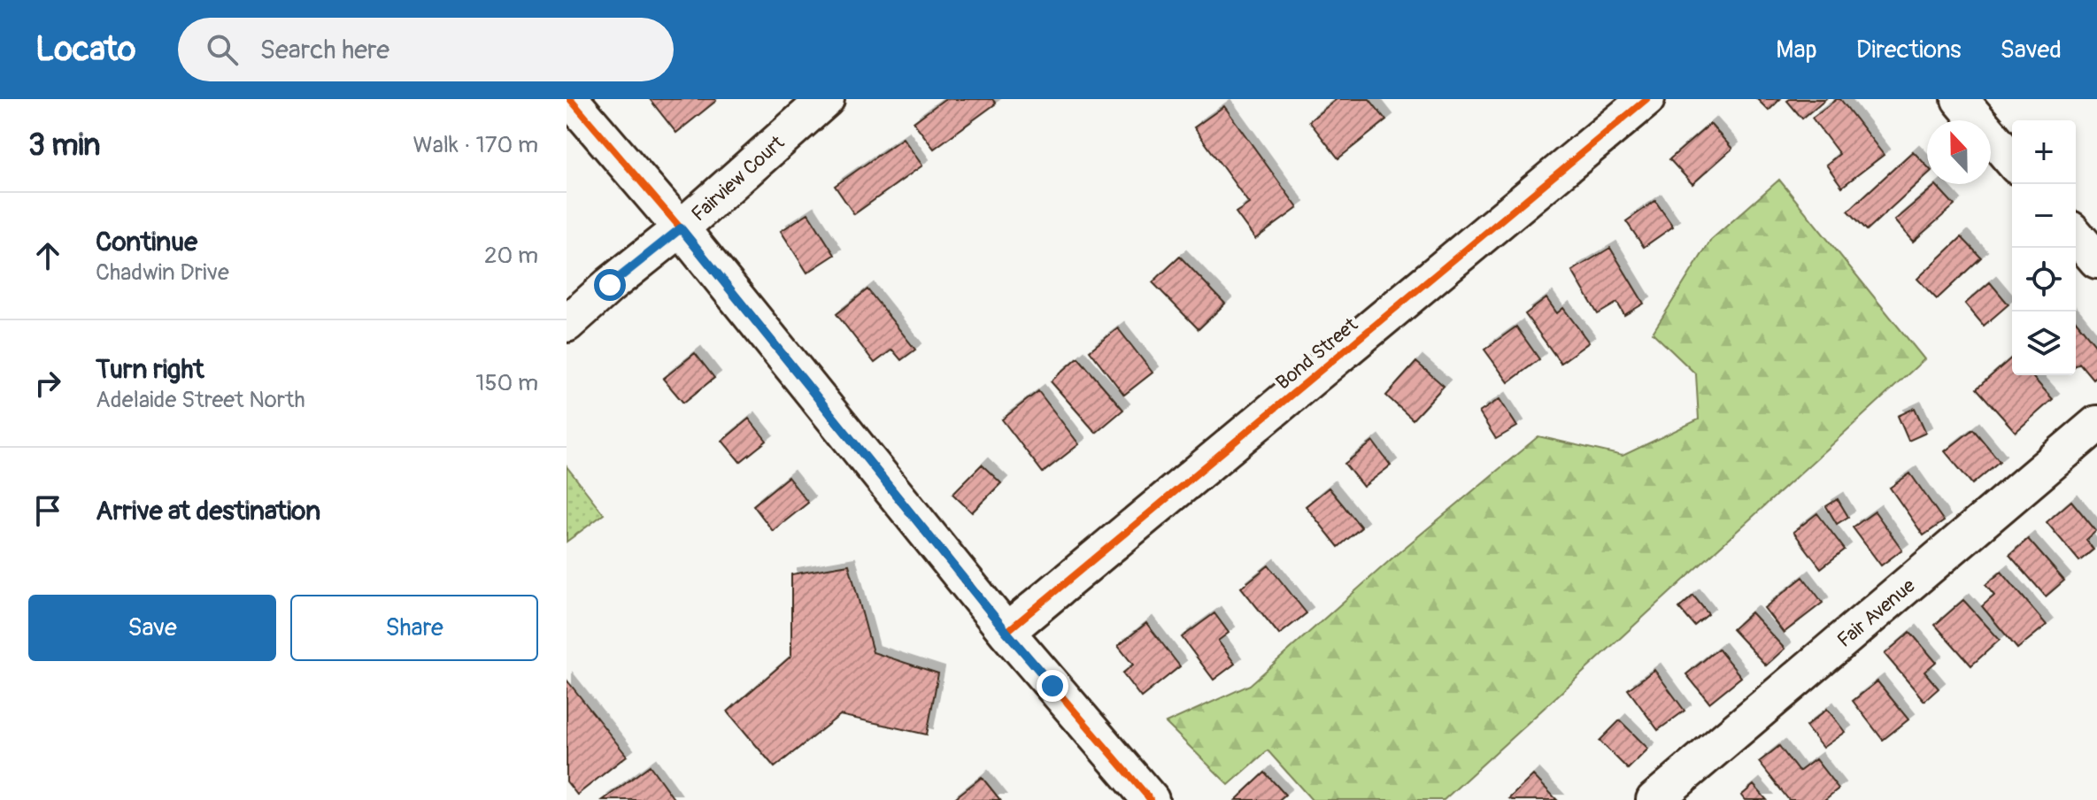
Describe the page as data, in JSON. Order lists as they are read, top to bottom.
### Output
{
  "streets": {
    "street": ["Fairview Court", "Bond Street", "Fair Avenue"]
  },
  "north": "top",
  "page": {
    "header": "Locato",
    "search": "Search here",
    "nav": ["Map", "Directions", "Saved"],
    "heading": ["3 min", "Walk · 170 m"],
    "map_buttons": ["+", "−"],
    "list": [
      ["Continue", "Chadwin Drive", "20 m"],
      ["Turn right", "Adelaide Street North", "150 m"],
      "Arrive at destination"
    ],
    "buttons": ["Save", "Share"]
  }
}
